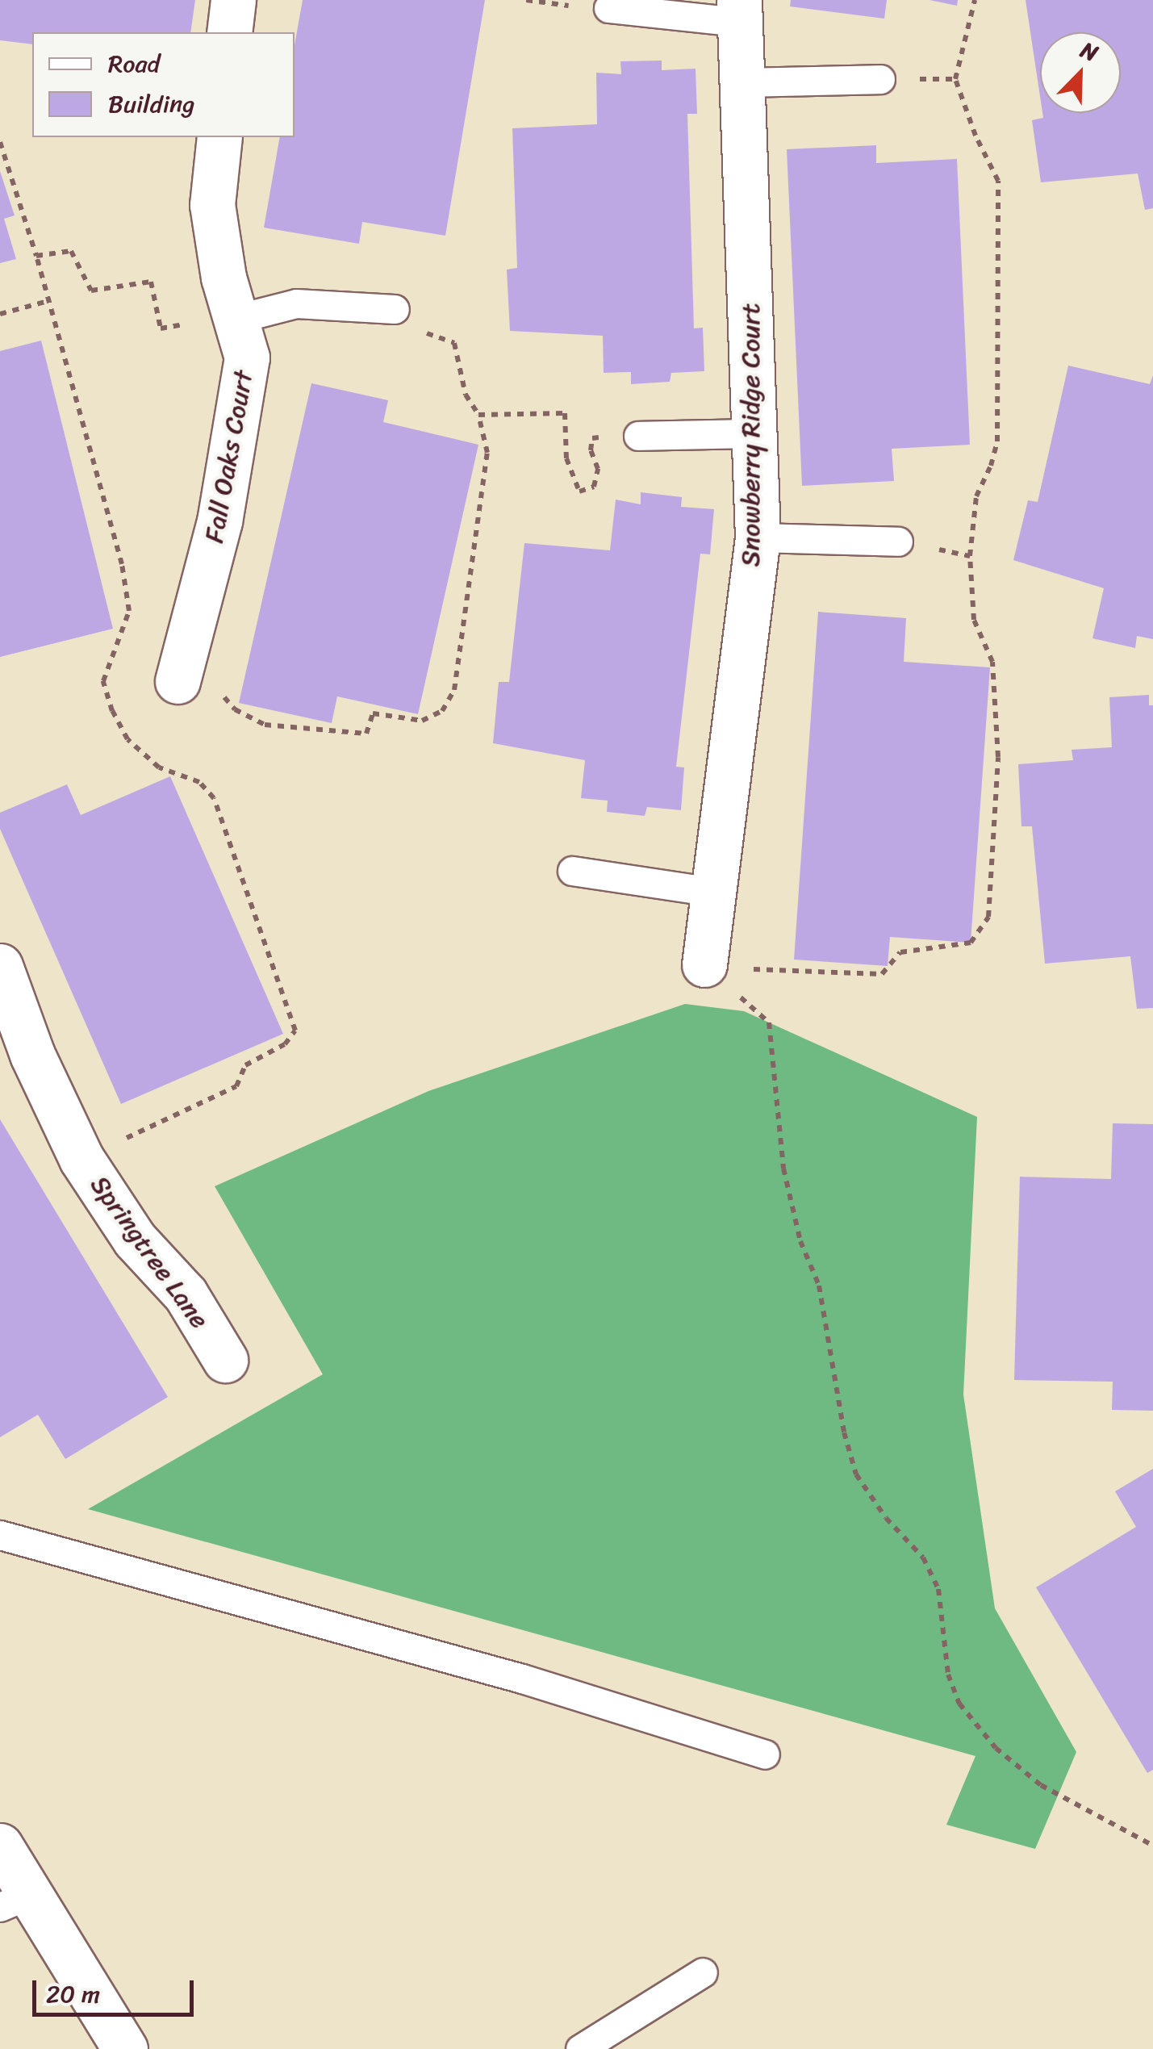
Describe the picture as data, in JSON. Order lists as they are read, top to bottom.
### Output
{
  "streets": {
    "street": ["Snowberry Ridge Court", "Fall Oaks Court", "Springtree Lane"]
  },
  "legend": ["Road", "Building"],
  "scale_bar": "20 m",
  "north": "top right"
}
